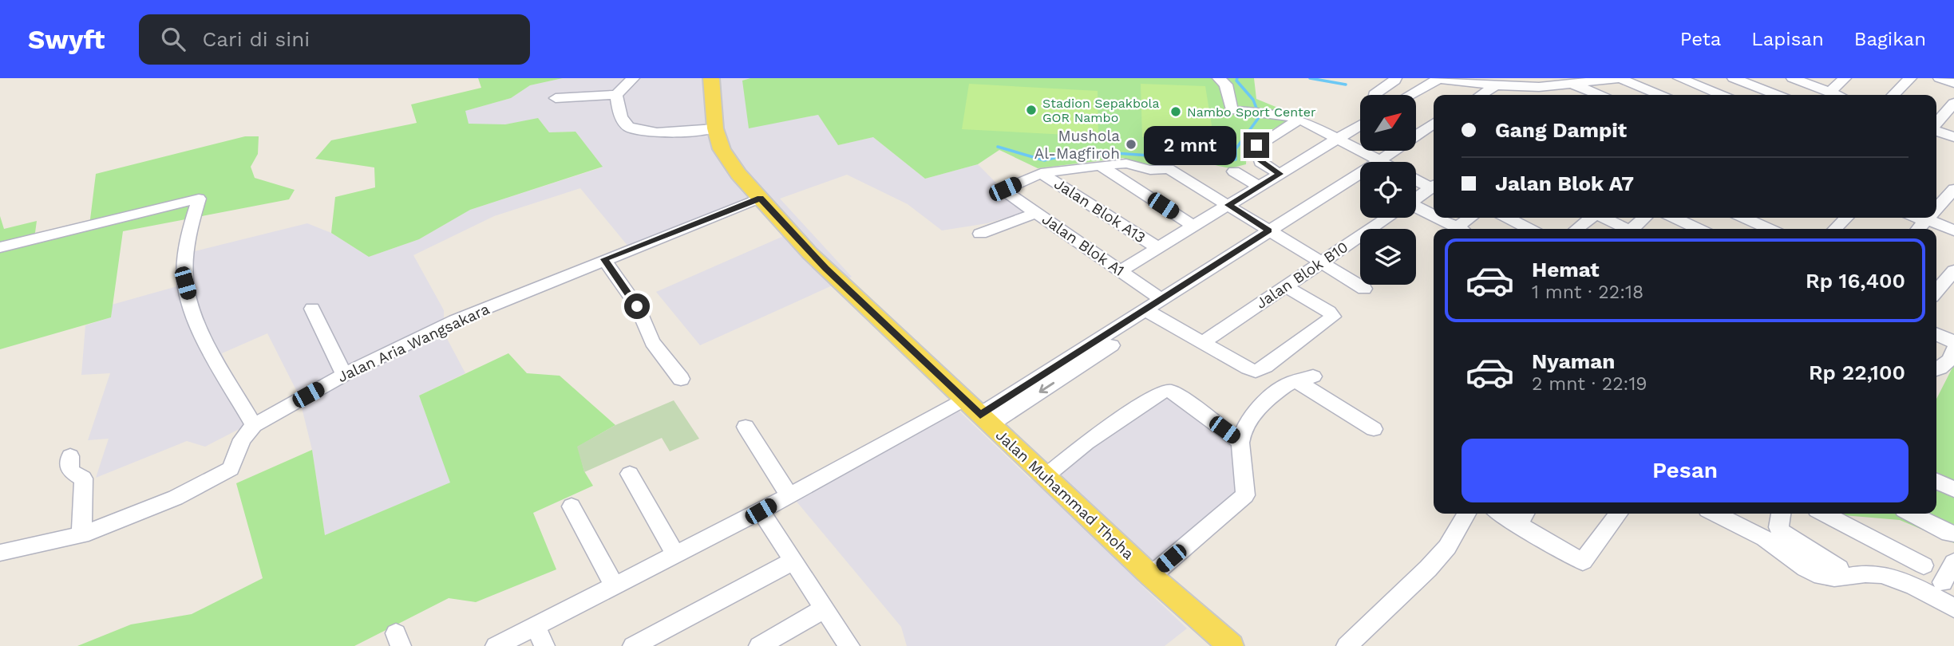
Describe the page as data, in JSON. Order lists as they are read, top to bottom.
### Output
{
  "streets": {
    "main road": ["Jalan Muhammad Thoha"],
    "street": [
      "Jalan Blok A13",
      "Jalan Blok A1",
      "Jalan Blok B10",
      "Jalan Aria Wangsakara"
    ]
  },
  "crossings": [
    ["Jalan Blok A13", "Jalan Blok A1"],
    ["Jalan Aria Wangsakara", "Jalan Muhammad Thoha"]
  ],
  "places": ["Stadion Sepakbola GOR Nambo", "Nambo Sport Center", "Mushola Al-Magfiroh"],
  "north": "top right",
  "page": {
    "header": "Swyft",
    "search": "Cari di sini",
    "nav": ["Peta", "Lapisan", "Bagikan"],
    "banner": ["Gang Dampit", "Jalan Blok A7"],
    "bubble": "2 mnt",
    "list": [
      {
        "name": "Hemat",
        "note": "1 mnt · 22:18",
        "value": "Rp 16,400"
      },
      {
        "name": "Nyaman",
        "note": "2 mnt · 22:19",
        "value": "Rp 22,100"
      }
    ],
    "buttons": "Pesan"
  }
}
